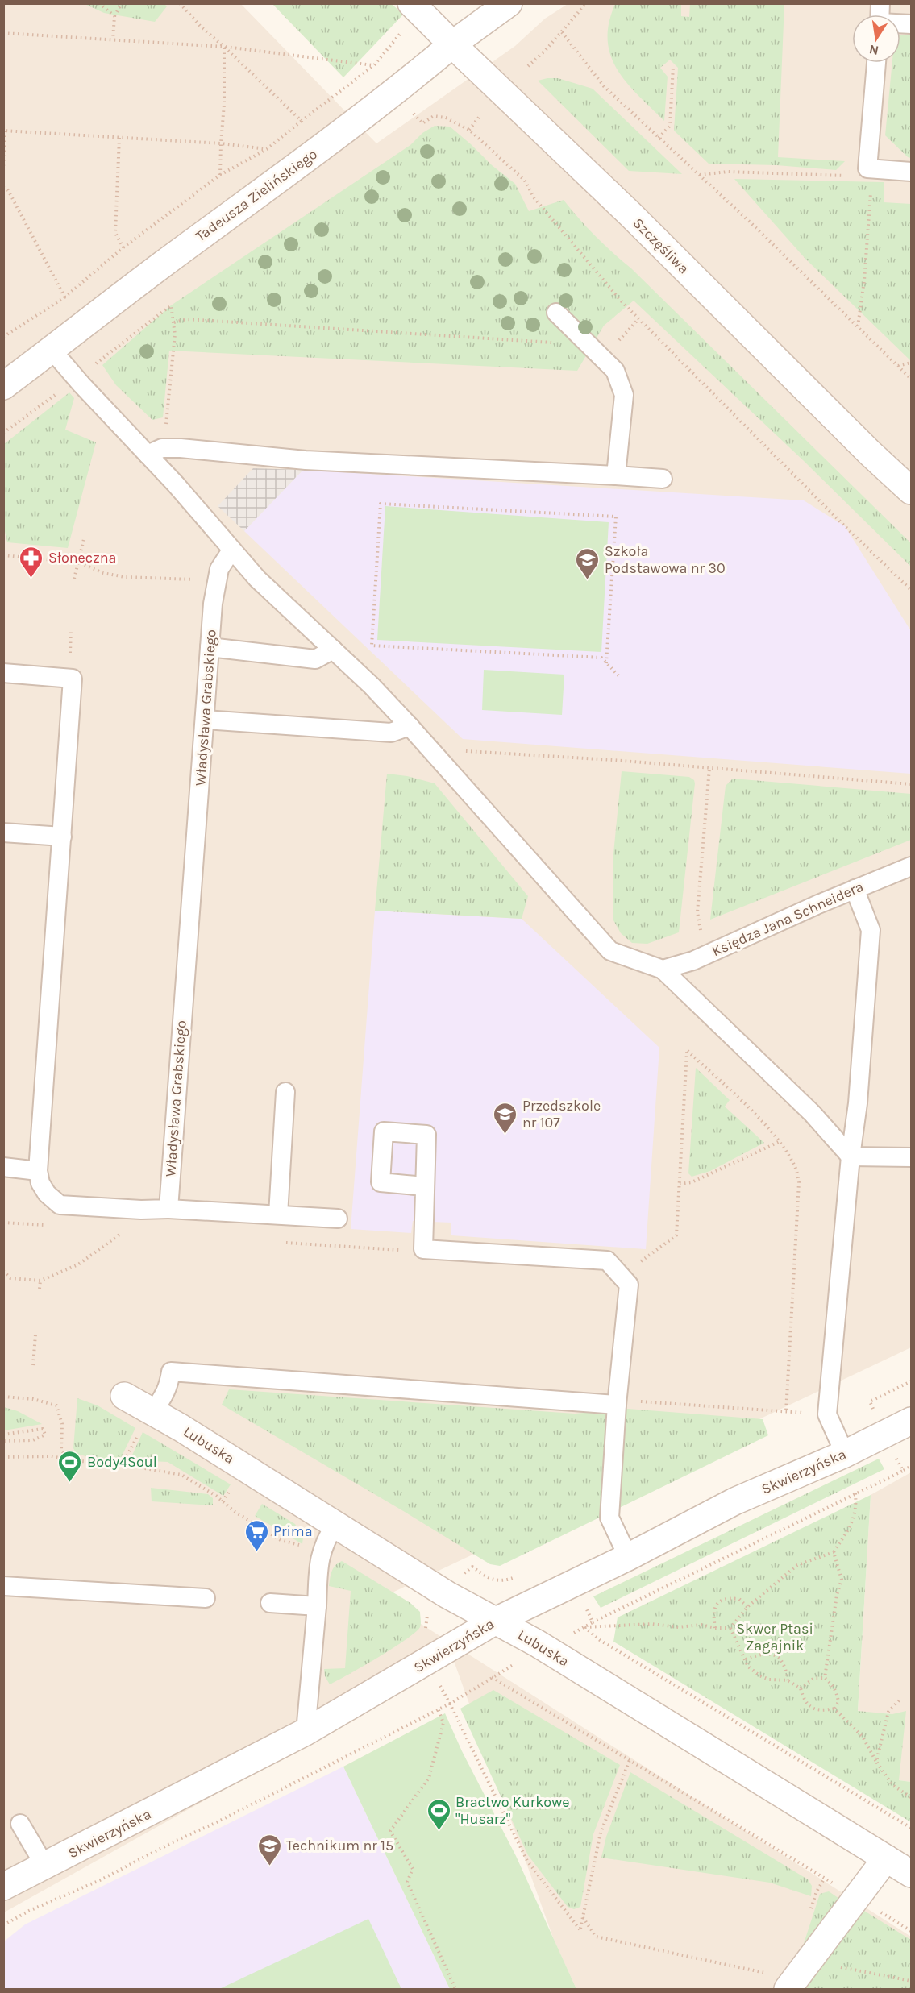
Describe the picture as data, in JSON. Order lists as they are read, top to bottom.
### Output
{
  "streets": {
    "street": [
      "Tadeusza Zielińskiego",
      "Szczęśliwa",
      "Lubuska",
      "Skwierzyńska"
    ],
    "lane": ["Władysława Grabskiego", "Księdza Jana Schneidera"]
  },
  "crossings": [
    ["Tadeusza Zielińskiego", "Szczęśliwa"],
    ["Lubuska", "Skwierzyńska"]
  ],
  "parks": ["Skwer Ptasi Zagajnik"],
  "places": {
    "pharmacy": ["Słoneczna"],
    "school or university": ["Szkoła Podstawowa nr 30", "Przedszkole nr 107", "Technikum nr 15"],
    "sports": ["Body4Soul", "Bractwo Kurkowe \"Husarz\""],
    "supermarket": ["Prima"]
  },
  "north": "bottom"
}
